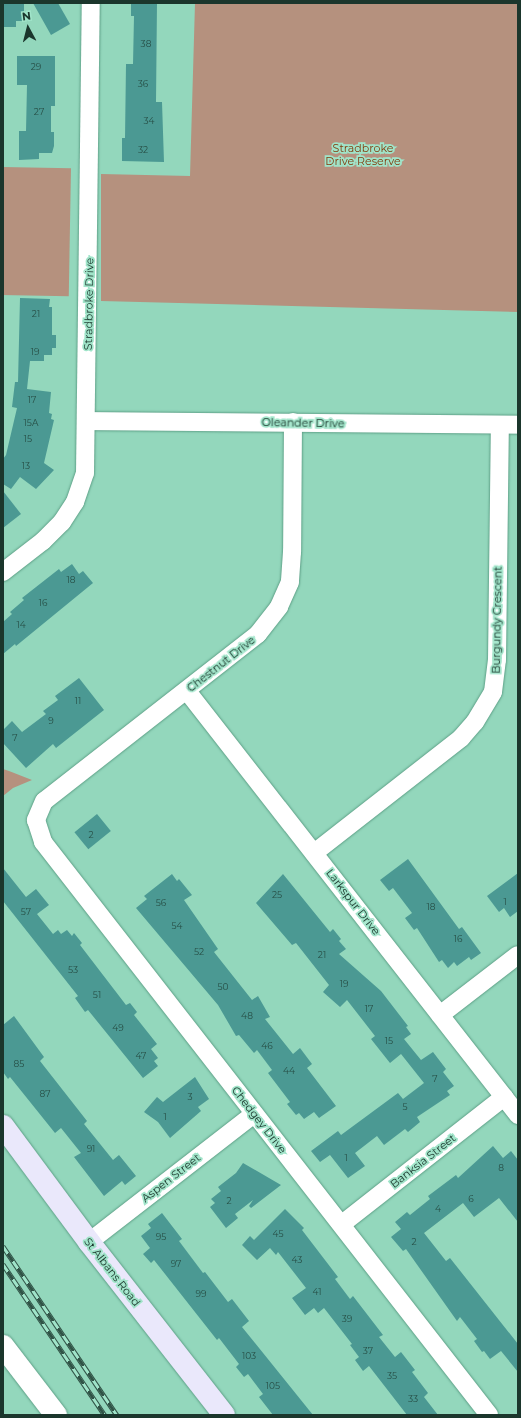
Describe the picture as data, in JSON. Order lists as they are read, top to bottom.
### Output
{
  "streets": {
    "main road": ["St Albans Road"],
    "street": [
      "Stradbroke Drive",
      "Oleander Drive",
      "Burgundy Crescent",
      "Chestnut Drive",
      "Larkspur Drive",
      "Chedgey Drive",
      "Banksia Street",
      "Aspen Street"
    ]
  },
  "crossings": [
    ["Stradbroke Drive", "Oleander Drive"],
    ["Oleander Drive", "Burgundy Crescent"],
    ["Oleander Drive", "Chestnut Drive"],
    ["Burgundy Crescent", "Larkspur Drive"],
    ["Chestnut Drive", "Larkspur Drive"],
    ["Chestnut Drive", "Chedgey Drive"],
    ["Larkspur Drive", "Banksia Street"],
    ["Chedgey Drive", "Banksia Street"],
    ["Chedgey Drive", "Aspen Street"],
    ["Aspen Street", "St Albans Road"]
  ],
  "parks": ["Stradbroke Drive Reserve"],
  "house_numbers": [
    "38",
    "29",
    "36",
    "27",
    "34",
    "32",
    "21",
    "19",
    "17",
    "15A",
    "15",
    "13",
    "18",
    "16",
    "14",
    "11",
    "9",
    "7",
    "2",
    "25",
    "1",
    "56",
    "18",
    "57",
    "54",
    "16",
    "52",
    "21",
    "53",
    "19",
    "50",
    "51",
    "17",
    "48",
    "49",
    "15",
    "46",
    "47",
    "85",
    "44",
    "7",
    "87",
    "3",
    "5",
    "1",
    "91",
    "1",
    "8",
    "6",
    "2",
    "4",
    "45",
    "95",
    "2",
    "43",
    "97",
    "41",
    "99",
    "39",
    "37",
    "103",
    "35",
    "105",
    "33"
  ],
  "north": "top"
}
